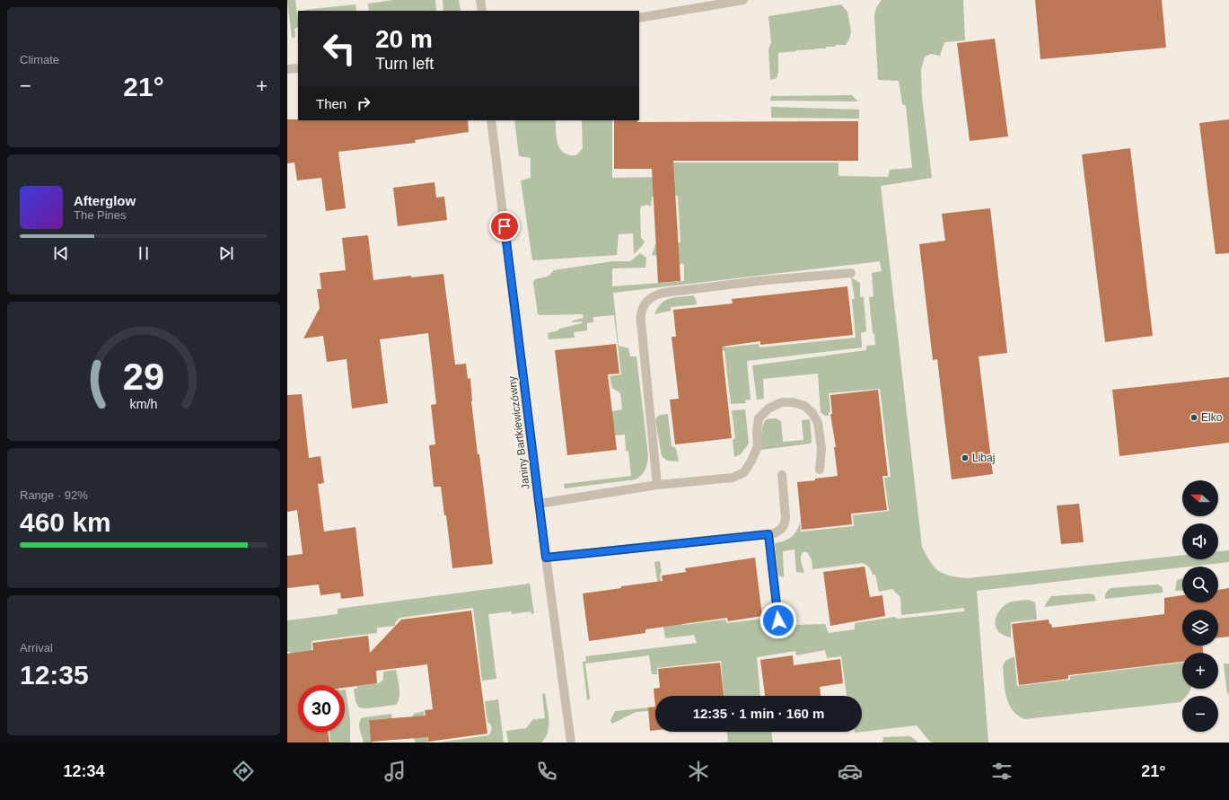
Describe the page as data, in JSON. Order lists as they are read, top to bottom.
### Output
{
  "streets": {
    "street": ["Janiny Bartkiewiczówny"]
  },
  "places": ["Elko", "Libaj"],
  "north": "left",
  "page": {
    "tile": [
      "Climate",
      ["Range · 92%", "460 km"],
      ["Arrival", "12:35"]
    ],
    "turn": ["20 m", "Turn left"],
    "heat": ["−", "21°", "+"],
    "then": "Then",
    "song": ["Afterglow", "The Pines"],
    "map_buttons": ["+", "−"],
    "limit": "30",
    "trip": "12:35 · 1 min · 160 m",
    "tabs": ["12:34", "21°"],
    "gauge": ["29", "km/h"]
  }
}
